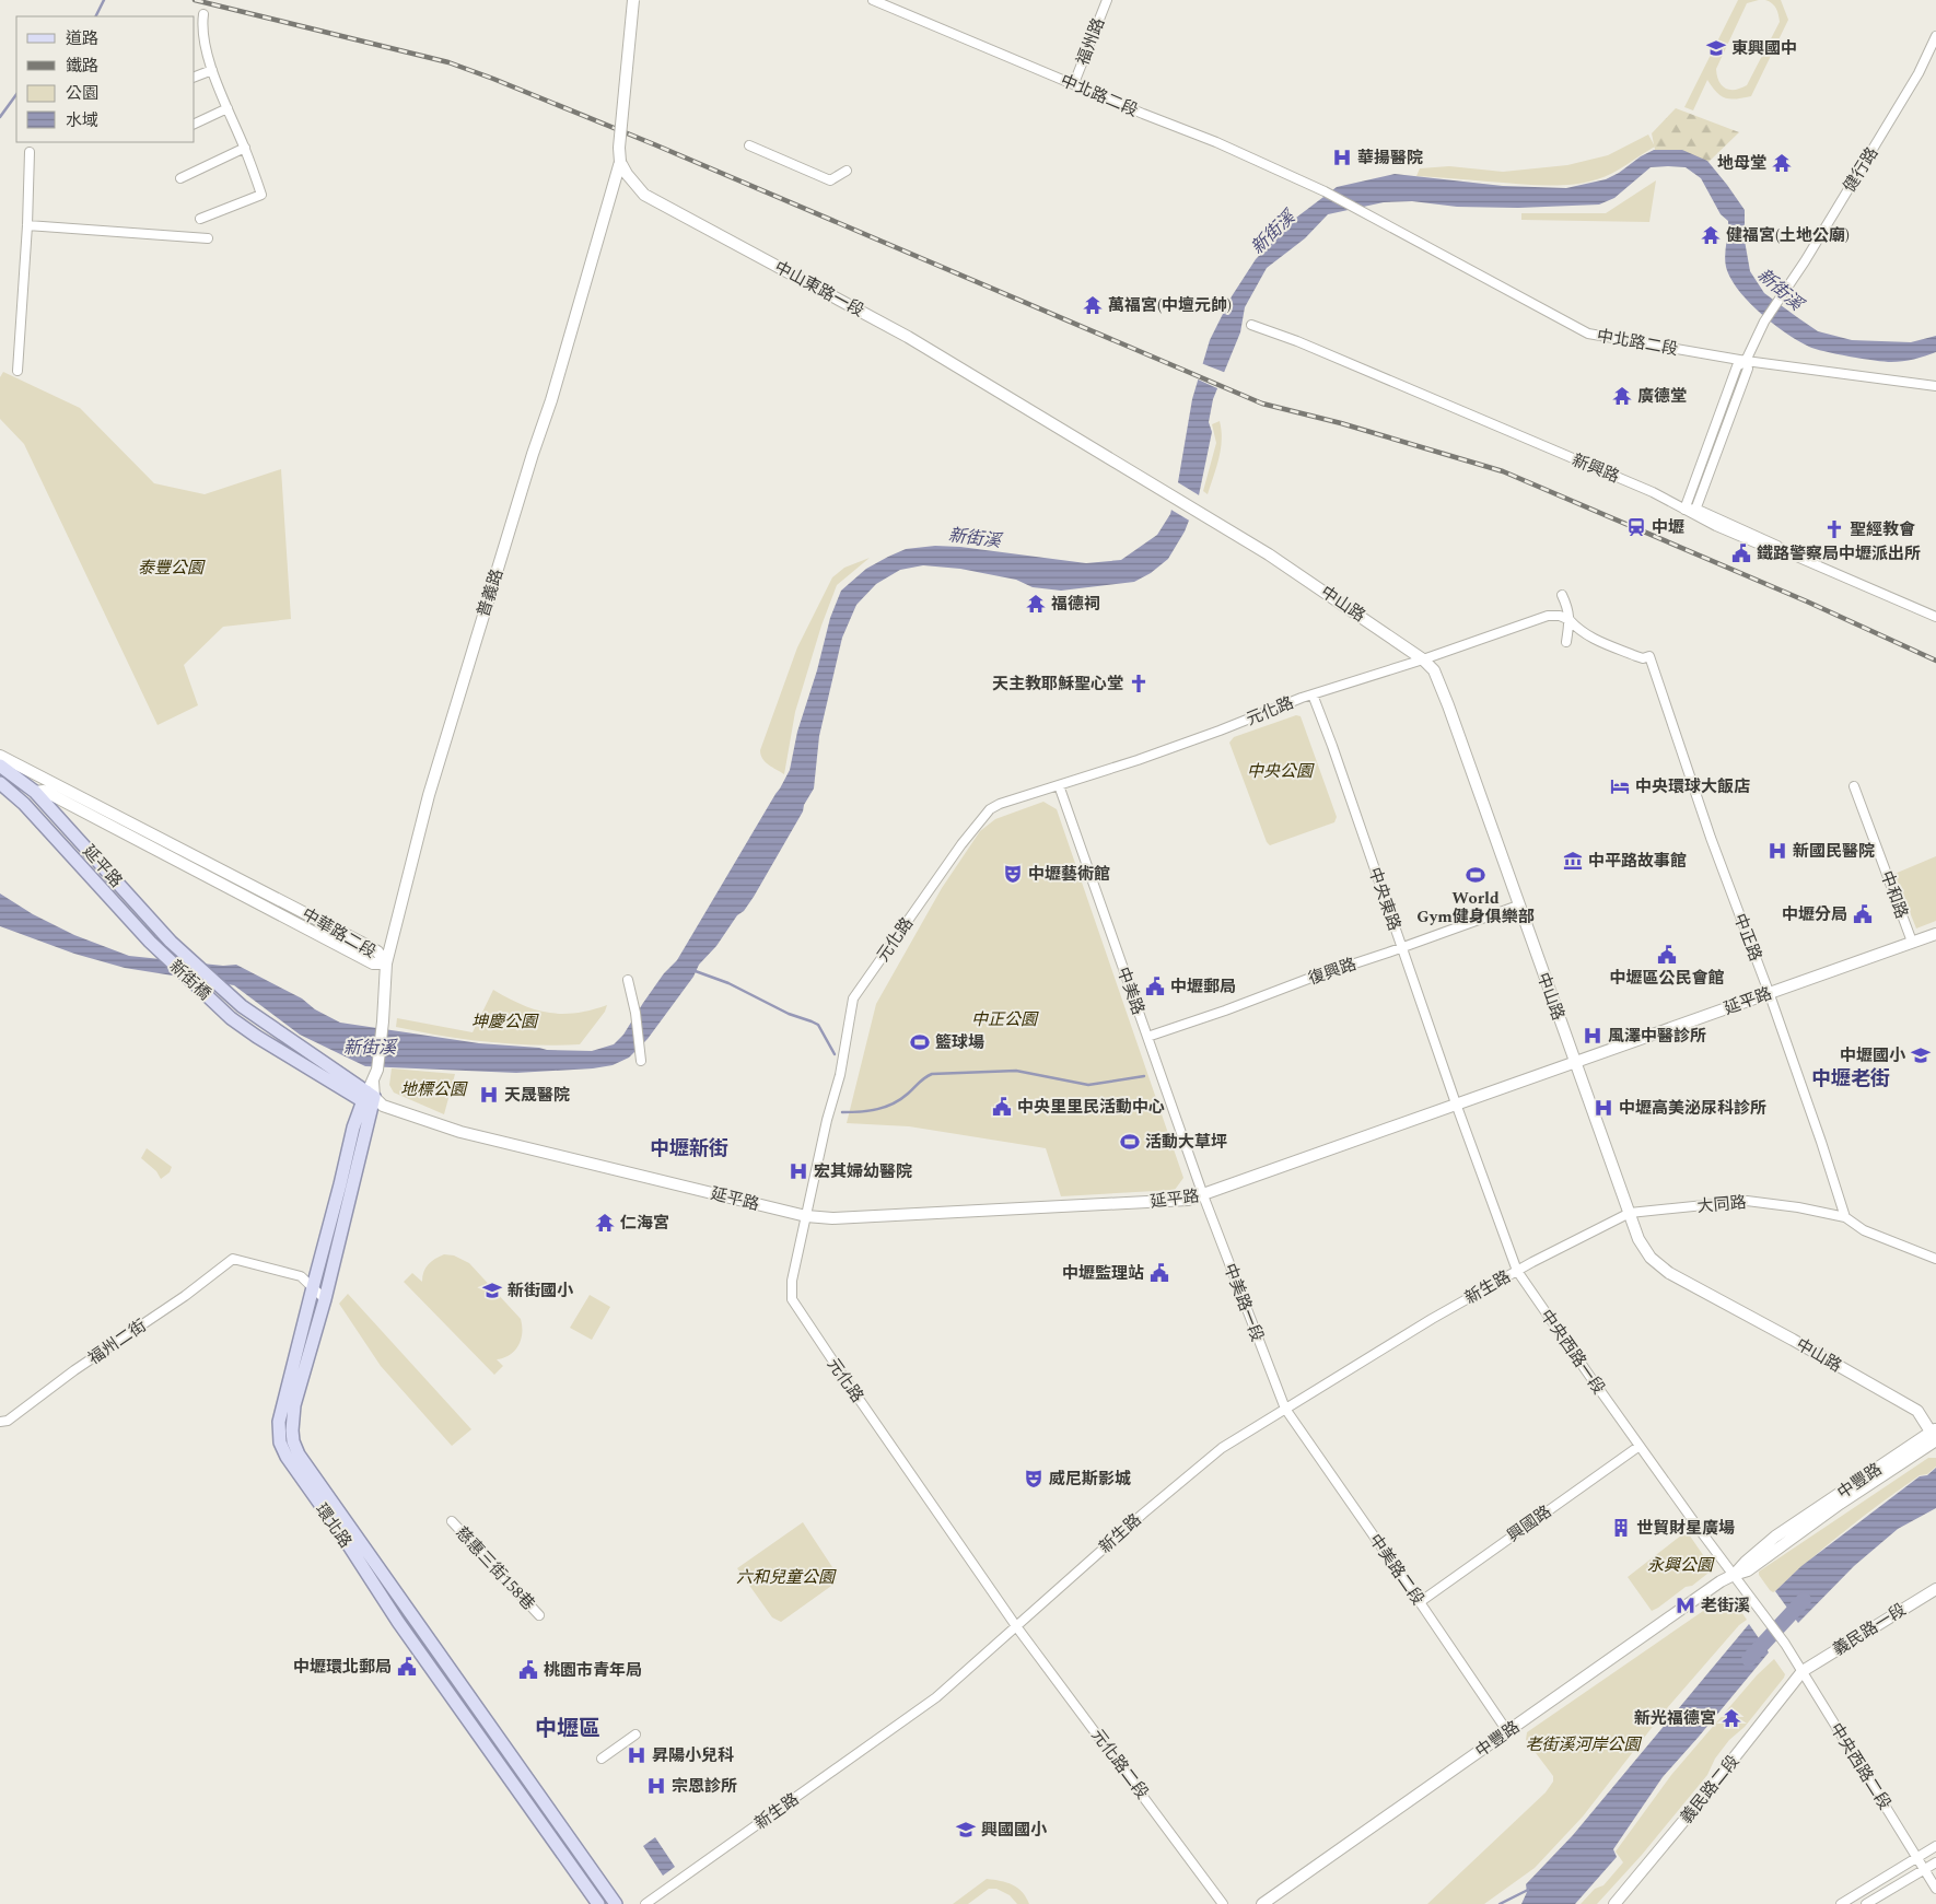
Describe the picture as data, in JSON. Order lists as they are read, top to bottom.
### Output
{
  "streets": {
    "main road": [
      "中山東路一段",
      "普義路",
      "中山路",
      "延平路",
      "中華路二段",
      "新街橋",
      "中豐路",
      "環北路",
      "義民路一段",
      "義民路二段"
    ],
    "street": [
      "福州路",
      "中北路二段",
      "健行路",
      "新興路",
      "元化路",
      "中和路",
      "中央東路",
      "中正路",
      "復興路",
      "中美路",
      "大同路",
      "新生路",
      "中美路一段",
      "福州二街",
      "中央西路一段",
      "興國路",
      "慈惠三街158巷",
      "中美路二段",
      "元化路二段",
      "中央西路二段"
    ]
  },
  "crossings": [
    ["福州路", "中北路二段"],
    ["中北路二段", "健行路"],
    ["中山東路一段", "普義路"],
    ["中山東路一段", "中山路"],
    ["普義路", "延平路"],
    ["普義路", "中華路二段"],
    ["普義路", "環北路"],
    ["中山路", "元化路"],
    ["中山路", "延平路"],
    ["中山路", "復興路"],
    ["中山路", "大同路"],
    ["中山路", "新生路"],
    ["中山路", "中豐路"],
    ["元化路", "延平路"],
    ["元化路", "中央東路"],
    ["元化路", "中正路"],
    ["元化路", "中美路"],
    ["元化路", "新生路"],
    ["元化路", "元化路二段"],
    ["延平路", "中和路"],
    ["延平路", "中央東路"],
    ["延平路", "中華路二段"],
    ["延平路", "中正路"],
    ["延平路", "新街橋"],
    ["延平路", "中美路"],
    ["延平路", "中美路一段"],
    ["延平路", "中央西路一段"],
    ["延平路", "環北路"],
    ["中央東路", "復興路"],
    ["中央東路", "中央西路一段"],
    ["中正路", "大同路"],
    ["復興路", "中美路"],
    ["中美路", "中美路一段"],
    ["大同路", "新生路"],
    ["新生路", "中美路一段"],
    ["新生路", "中央西路一段"],
    ["新生路", "中美路二段"],
    ["新生路", "元化路二段"],
    ["中美路一段", "中美路二段"],
    ["福州二街", "環北路"],
    ["中央西路一段", "中豐路"],
    ["中央西路一段", "興國路"],
    ["中央西路一段", "中央西路二段"],
    ["中豐路", "中美路二段"],
    ["中豐路", "中央西路二段"],
    ["興國路", "中美路二段"],
    ["義民路一段", "中央西路二段"],
    ["義民路一段", "義民路二段"],
    ["中央西路二段", "義民路二段"]
  ],
  "districts": ["中壢老街", "中壢新街", "中壢區"],
  "water": ["新街溪"],
  "parks": [
    "泰豐公園",
    "中央公園",
    "中正公園",
    "坤慶公園",
    "地標公園",
    "永興公園",
    "六和兒童公園",
    "老街溪河岸公園"
  ],
  "places": {
    "school or university": [
      "東興國中",
      "中壢國小",
      "新街國小",
      "興國國小"
    ],
    "hospital": [
      "華揚醫院",
      "新國民醫院",
      "風澤中醫診所",
      "天晟醫院",
      "中壢高美泌尿科診所",
      "宏其婦幼醫院",
      "昇陽小兒科",
      "宗恩診所"
    ],
    "temple": [
      "地母堂",
      "健福宮(土地公廟)",
      "萬福宮(中壇元帥)",
      "廣德堂",
      "福德祠",
      "仁海宮",
      "新光福德宮"
    ],
    "station": ["中壢"],
    "church": ["聖經教會", "天主教耶穌聖心堂"],
    "public building": [
      "鐵路警察局中壢派出所",
      "中壢分局",
      "中壢區公民會館",
      "中壢郵局",
      "中央里里民活動中心",
      "中壢監理站",
      "中壢環北郵局",
      "桃園市青年局"
    ],
    "hotel": ["中央環球大飯店"],
    "museum": ["中平路故事館"],
    "theatre": ["中壢藝術館", "威尼斯影城"],
    "sports": ["World Gym健身俱樂部", "籃球場", "活動大草坪"],
    "building": ["世貿財星廣場"],
    "metro station": ["老街溪"]
  },
  "legend": [
    "道路",
    "鐵路",
    "公園",
    "水域"
  ]
}
